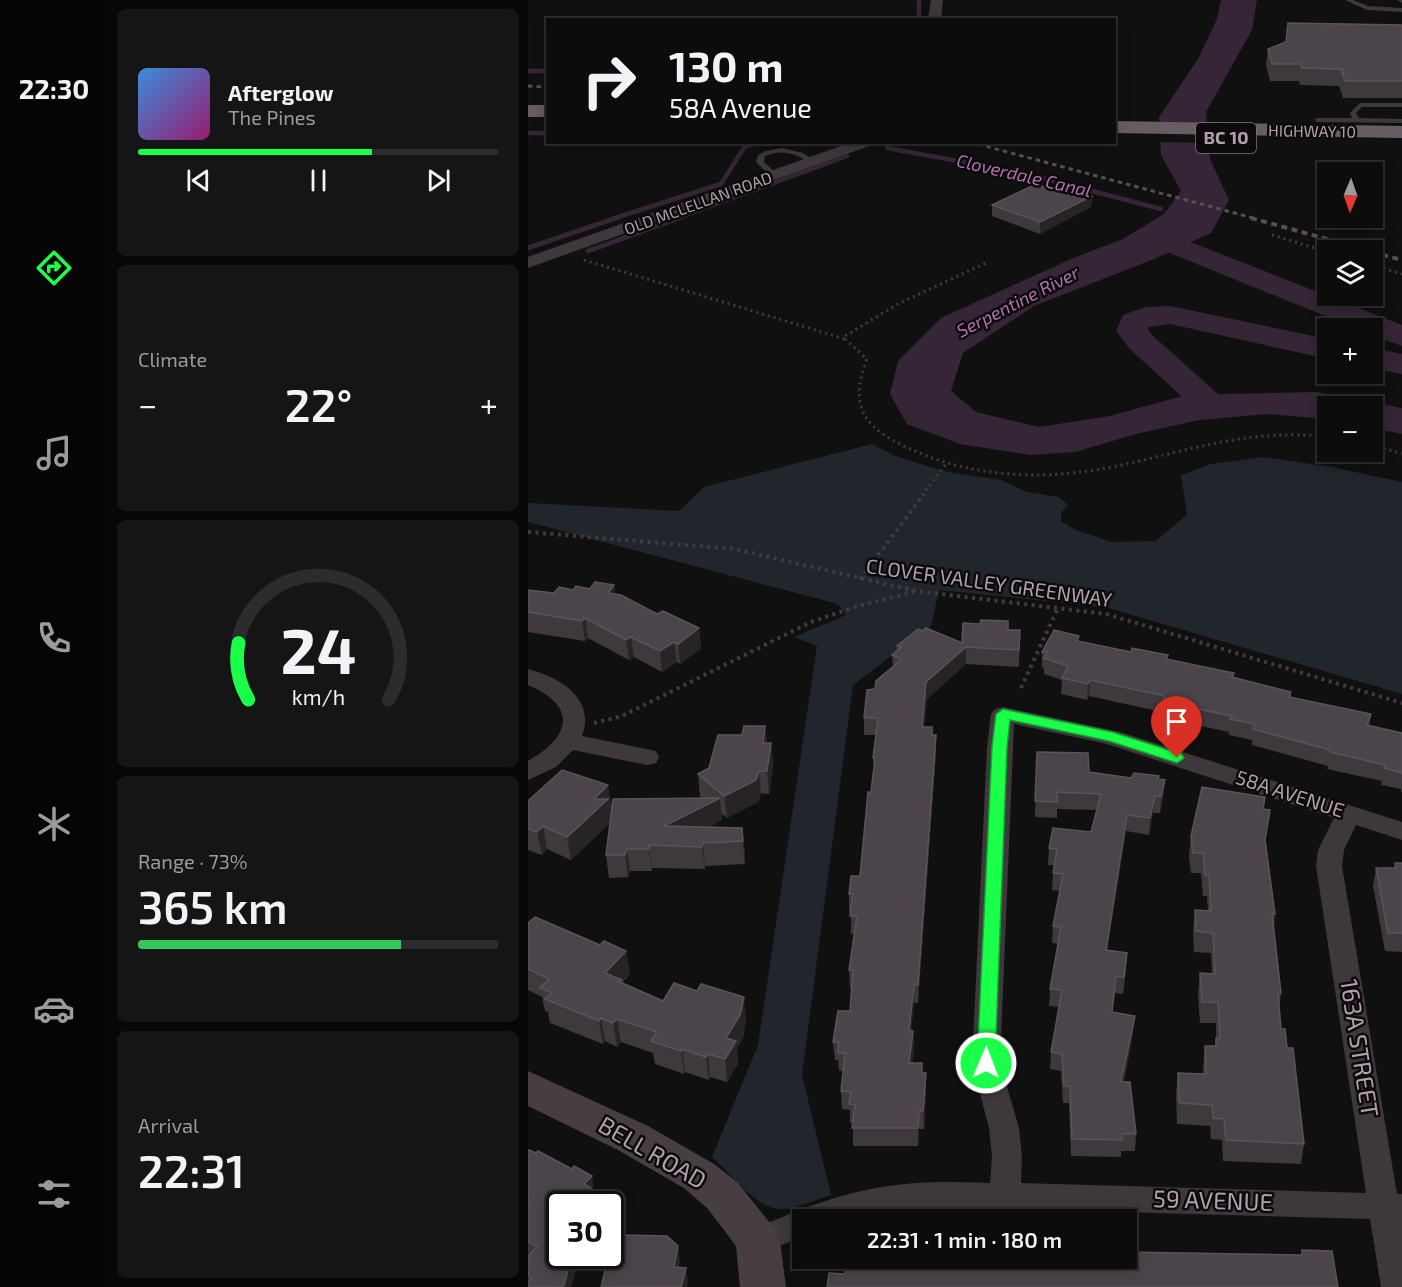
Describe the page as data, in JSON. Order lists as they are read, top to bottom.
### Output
{
  "streets": {
    "highway": ["HIGHWAY 10", "BC 10"],
    "street": [
      "OLD MCLELLAN ROAD",
      "58A AVENUE",
      "163A STREET",
      "BELL ROAD",
      "59 AVENUE"
    ],
    "path": ["CLOVER VALLEY GREENWAY"]
  },
  "crossings": [
    ["58A AVENUE", "163A STREET"],
    ["58A AVENUE", "59 AVENUE"],
    ["163A STREET", "59 AVENUE"]
  ],
  "water": ["Cloverdale Canal", "Serpentine River"],
  "north": "bottom",
  "page": {
    "tabs": "22:30",
    "turn": ["130 m", "58A Avenue"],
    "song": ["Afterglow", "The Pines"],
    "map_buttons": ["+", "−"],
    "tile": [
      "Climate",
      ["Range · 73%", "365 km"],
      ["Arrival", "22:31"]
    ],
    "heat": ["−", "22°", "+"],
    "limit": "30",
    "trip": "22:31 · 1 min · 180 m",
    "gauge": ["24", "km/h"]
  }
}
